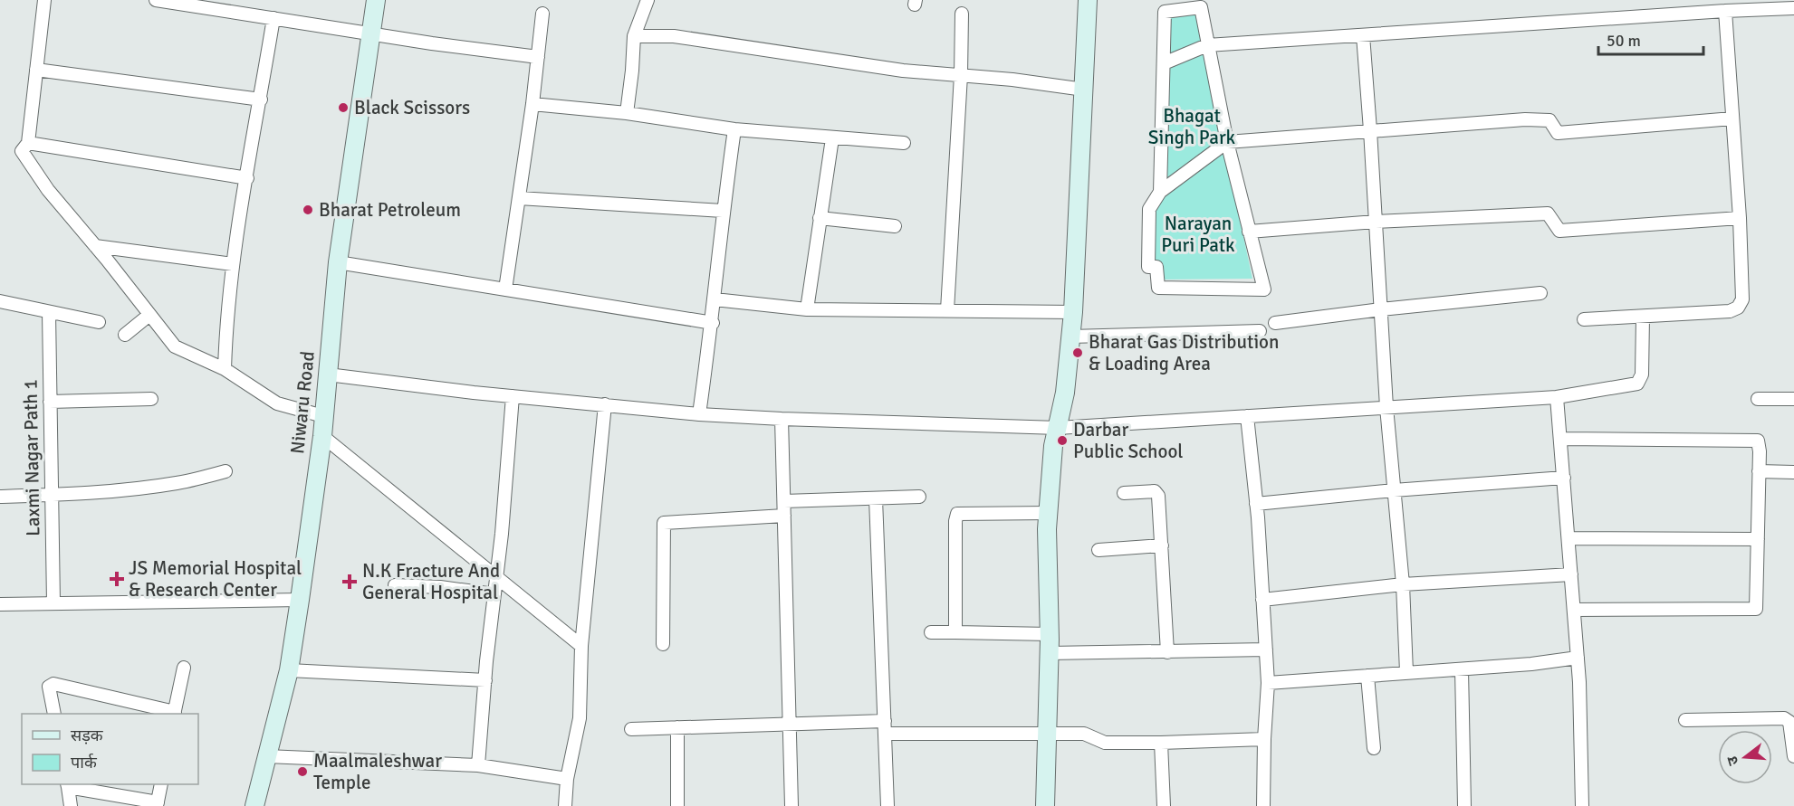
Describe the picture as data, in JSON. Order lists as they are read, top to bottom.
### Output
{
  "streets": {
    "street": ["Niwaru Road", "Laxmi Nagar Path 1"]
  },
  "parks": ["Bhagat Singh Park", "Narayan Puri Patk"],
  "places": {
    "other": [
      "Black Scissors",
      "Bharat Petroleum",
      "Bharat Gas Distribution & Loading Area",
      "Darbar Public School",
      "Maalmaleshwar Temple"
    ],
    "health": ["JS Memorial Hospital & Research Center", "N.K Fracture And General Hospital"]
  },
  "legend": ["सड़क", "पार्क"],
  "scale_bar": "50 m",
  "north": "left"
}
